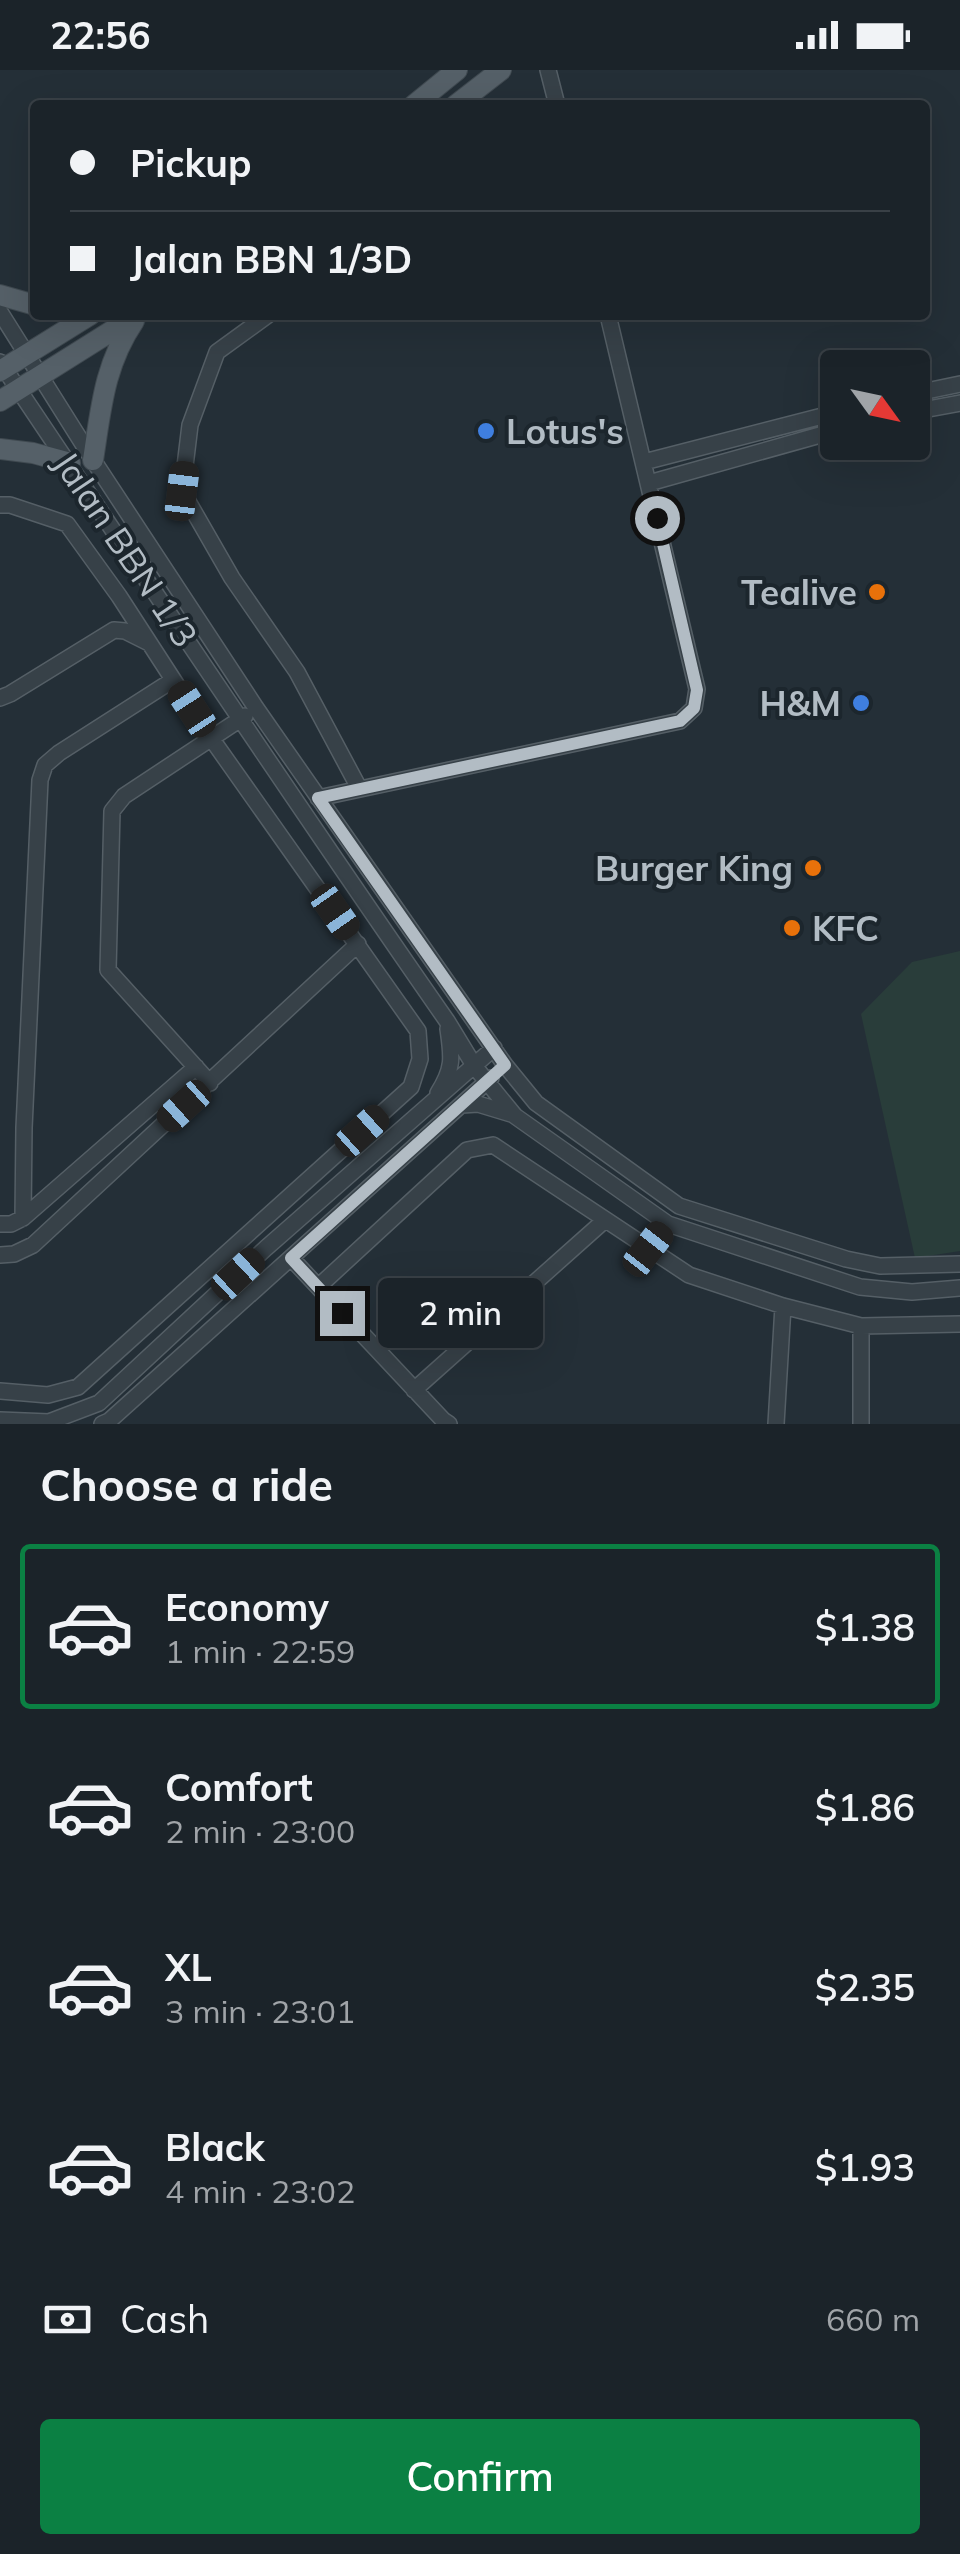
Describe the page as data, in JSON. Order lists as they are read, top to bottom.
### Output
{
  "streets": {
    "street": ["Jalan BBN 1/3"]
  },
  "places": [
    "Lotus's",
    "Tealive",
    "H&M",
    "Burger King",
    "KFC"
  ],
  "north": "bottom right",
  "page": {
    "status": "22:56",
    "banner": ["Pickup", "Jalan BBN 1/3D"],
    "bubble": "2 min",
    "heading": "Choose a ride",
    "list": [
      {
        "name": "Economy",
        "note": "1 min · 22:59",
        "value": "$1.38"
      },
      {
        "name": "Comfort",
        "note": "2 min · 23:00",
        "value": "$1.86"
      },
      {
        "name": "XL",
        "note": "3 min · 23:01",
        "value": "$2.35"
      },
      {
        "name": "Black",
        "note": "4 min · 23:02",
        "value": "$1.93"
      }
    ],
    "pay": ["Cash", "660 m"],
    "buttons": "Confirm"
  }
}
